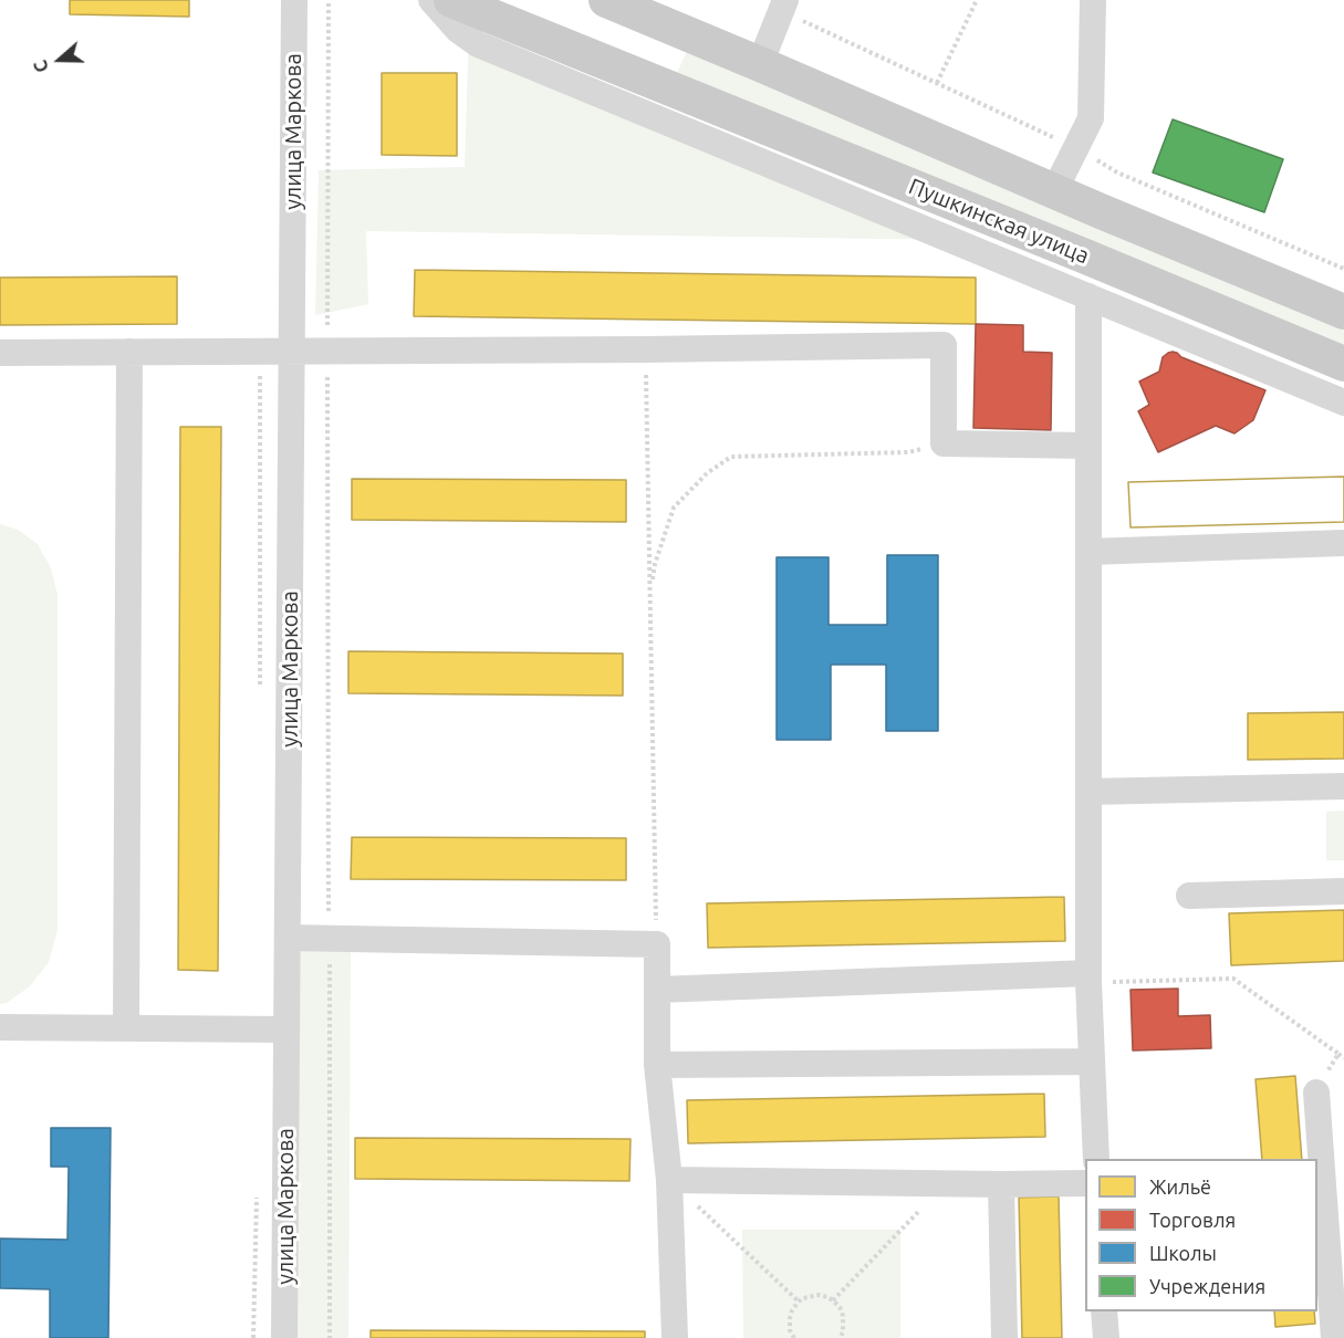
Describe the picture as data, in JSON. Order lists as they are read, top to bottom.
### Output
{
  "streets": {
    "main road": ["Пушкинская улица"],
    "street": ["улица Маркова"]
  },
  "legend": [
    "Жильё",
    "Торговля",
    "Школы",
    "Учреждения"
  ],
  "north": "left"
}
